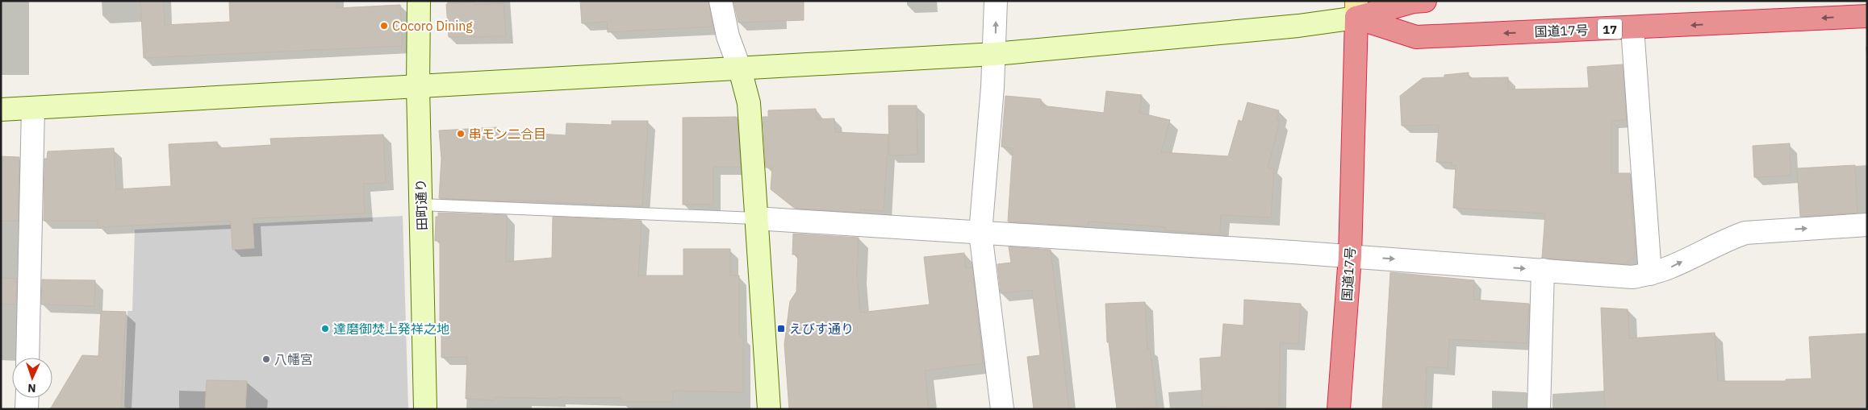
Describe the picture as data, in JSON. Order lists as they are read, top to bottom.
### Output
{
  "streets": {
    "highway": ["17", "国道17号"],
    "street": ["田町通り"]
  },
  "one_way": ["国道17号"],
  "places": {
    "other": [
      "Cocoro Dining",
      "串モン二合目",
      "達磨御焚上発祥之地",
      "八幡宮"
    ],
    "transit": ["えびす通り"]
  },
  "north": "bottom"
}
